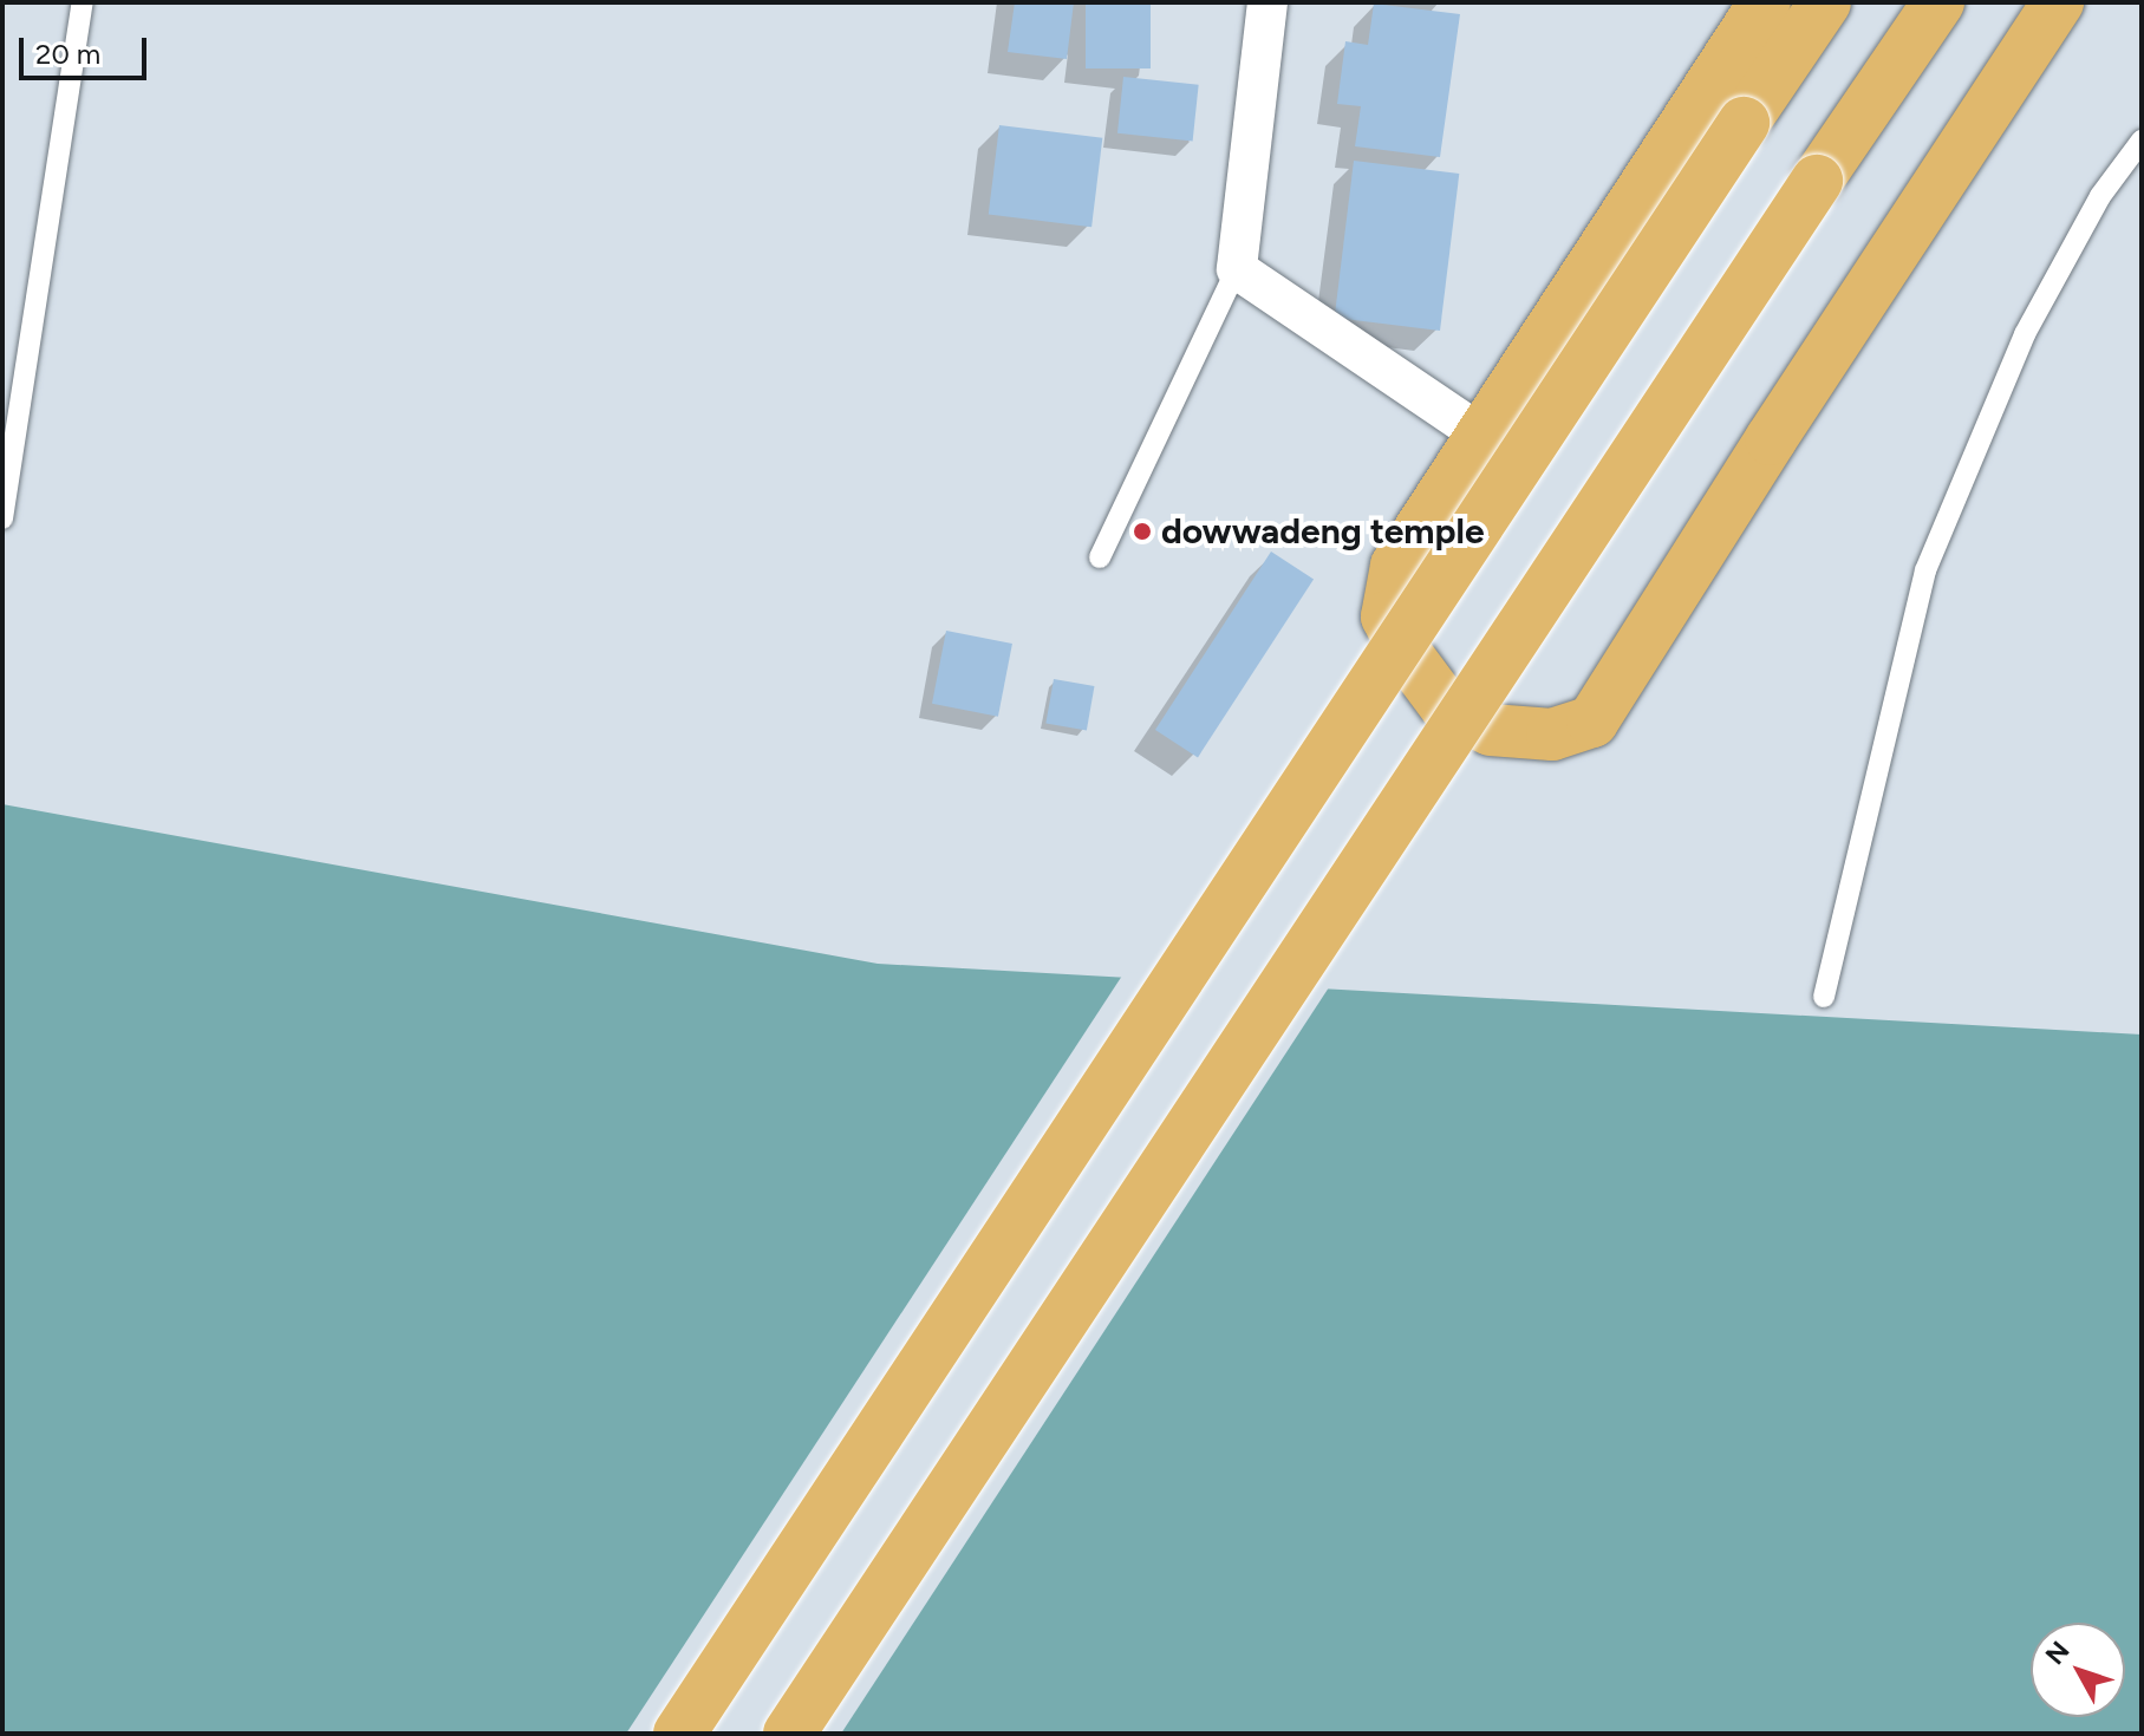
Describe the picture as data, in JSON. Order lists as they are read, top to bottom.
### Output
{
  "places": ["dowwadeng temple"],
  "scale_bar": "20 m",
  "north": "top left"
}
